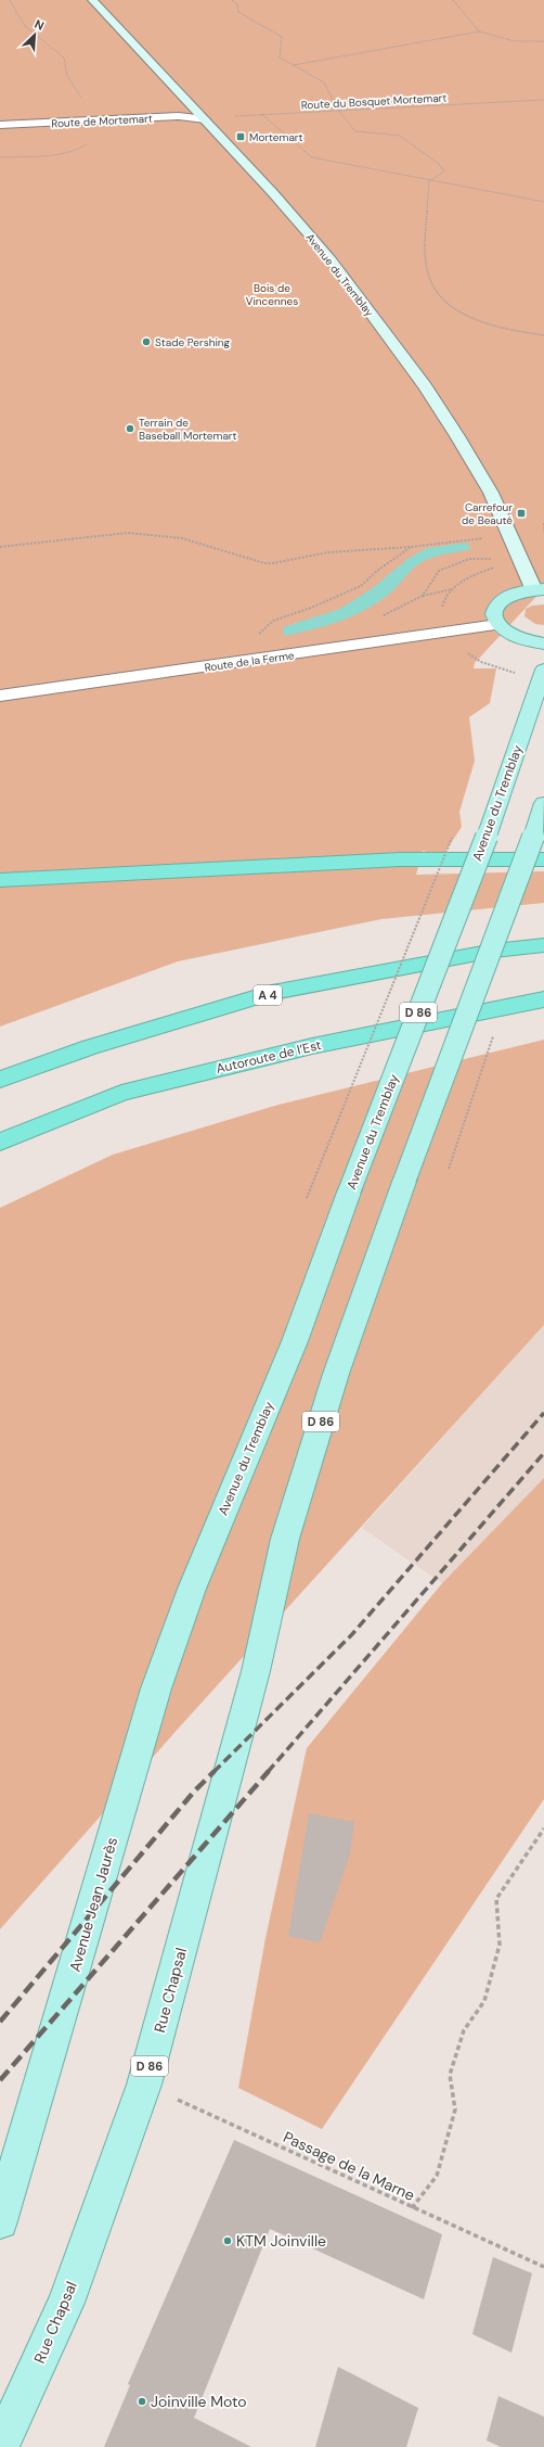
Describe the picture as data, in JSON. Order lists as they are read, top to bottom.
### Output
{
  "streets": {
    "highway": ["A 4", "Autoroute de l’Est"],
    "main road": [
      "Avenue du Tremblay",
      "D 86",
      "Avenue Jean Jaurès",
      "Rue Chapsal"
    ],
    "street": ["Route de Mortemart", "Route de la Ferme"],
    "path": ["Route du Bosquet Mortemart", "Passage de la Marne"]
  },
  "crossings": [
    ["Route du Bosquet Mortemart", "Route de Mortemart"],
    ["Route du Bosquet Mortemart", "Avenue du Tremblay"],
    ["Route de Mortemart", "Avenue du Tremblay"],
    ["Avenue du Tremblay", "Avenue Jean Jaurès"],
    ["Rue Chapsal", "Passage de la Marne"]
  ],
  "parks": ["Bois de Vincennes"],
  "places": {
    "transit": ["Mortemart", "Carrefour de Beauté"],
    "other": [
      "Stade Pershing",
      "Terrain de Baseball Mortemart",
      "KTM Joinville",
      "Joinville Moto"
    ]
  },
  "north": "top right"
}
